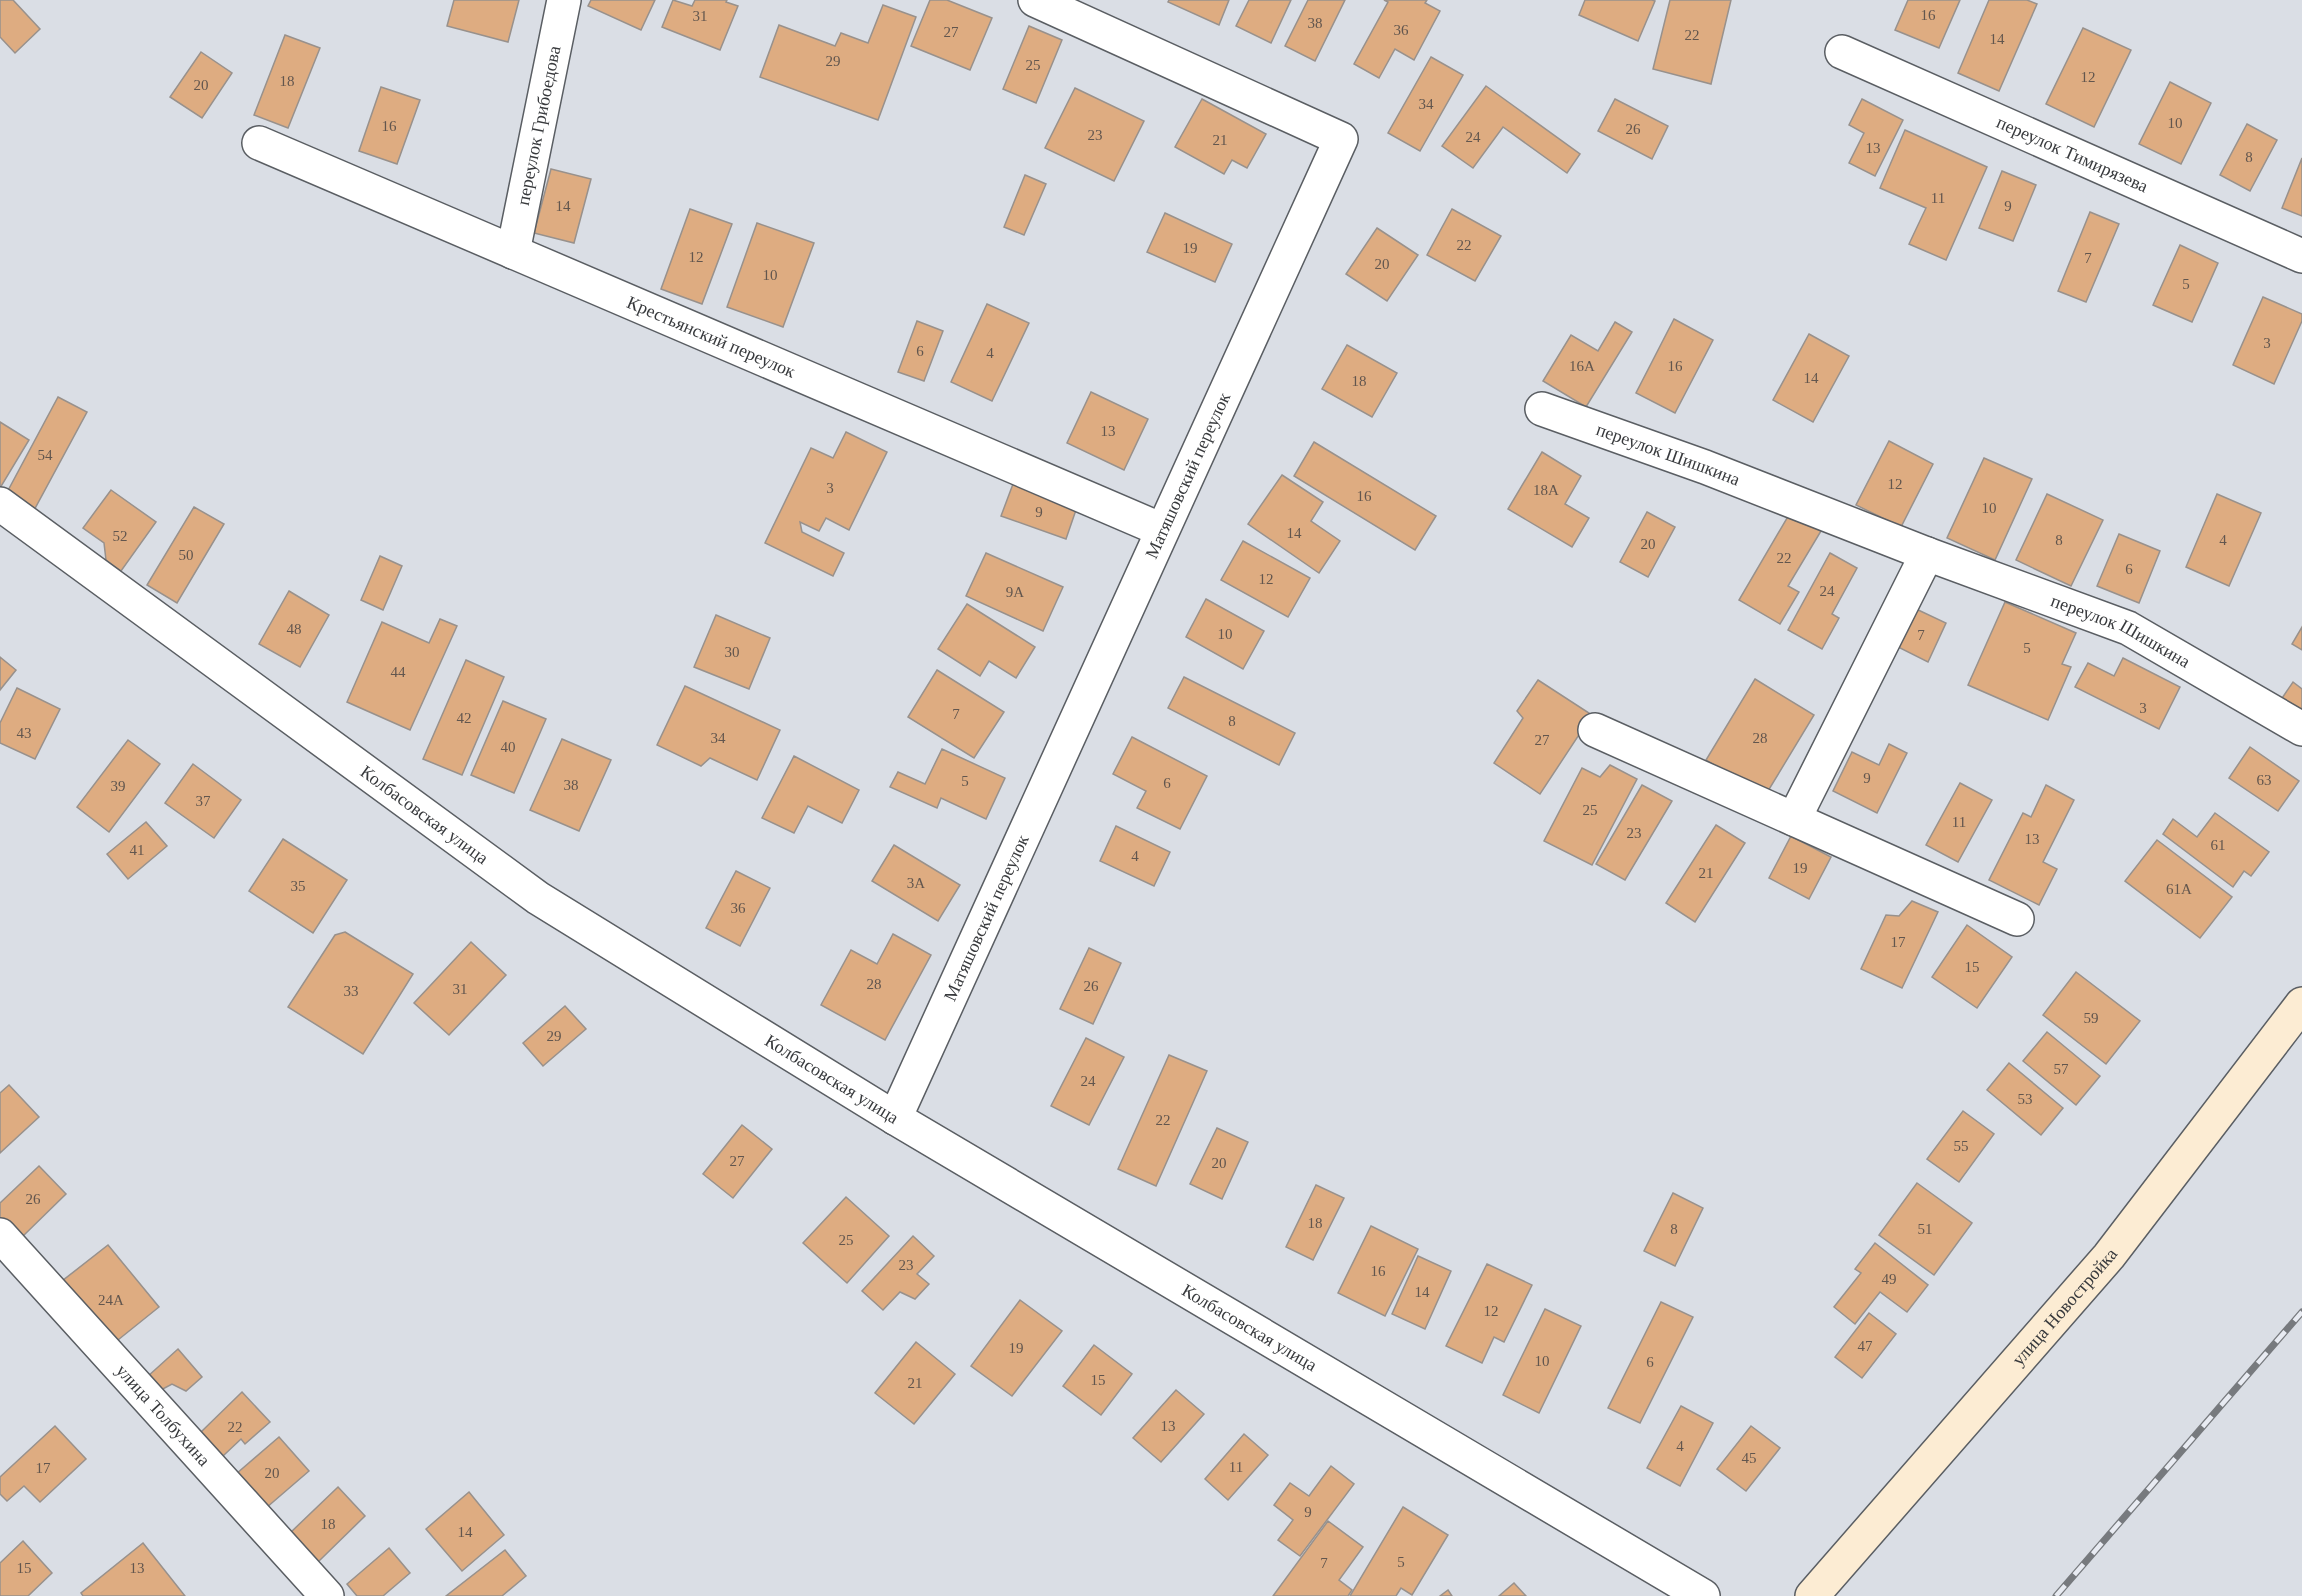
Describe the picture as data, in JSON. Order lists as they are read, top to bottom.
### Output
{
  "streets": {
    "main road": ["улица Новостройка"],
    "street": [
      "переулок Грибоедова",
      "переулок Тимирязева",
      "Крестьянский переулок",
      "переулок Шишкина",
      "Матяшовский переулок",
      "Колбасовская улица",
      "улица Толбухина"
    ]
  },
  "crossings": [
    ["переулок Грибоедова", "Крестьянский переулок"],
    ["Крестьянский переулок", "Матяшовский переулок"],
    ["Матяшовский переулок", "Колбасовская улица"]
  ],
  "house_numbers": [
    "16",
    "31",
    "38",
    "36",
    "27",
    "22",
    "14",
    "29",
    "25",
    "12",
    "18",
    "20",
    "34",
    "10",
    "16",
    "26",
    "23",
    "24",
    "21",
    "13",
    "8",
    "11",
    "14",
    "9",
    "22",
    "19",
    "12",
    "7",
    "20",
    "10",
    "5",
    "3",
    "6",
    "4",
    "16А",
    "16",
    "14",
    "18",
    "13",
    "54",
    "12",
    "3",
    "18А",
    "16",
    "10",
    "9",
    "14",
    "52",
    "8",
    "4",
    "20",
    "50",
    "22",
    "6",
    "12",
    "24",
    "9А",
    "48",
    "10",
    "7",
    "5",
    "30",
    "44",
    "3",
    "7",
    "42",
    "8",
    "43",
    "34",
    "28",
    "27",
    "40",
    "9",
    "63",
    "5",
    "6",
    "38",
    "39",
    "37",
    "25",
    "11",
    "23",
    "13",
    "61",
    "41",
    "4",
    "19",
    "21",
    "3А",
    "35",
    "61А",
    "36",
    "17",
    "15",
    "28",
    "26",
    "31",
    "33",
    "59",
    "29",
    "57",
    "24",
    "53",
    "22",
    "55",
    "27",
    "20",
    "26",
    "18",
    "8",
    "51",
    "25",
    "23",
    "16",
    "49",
    "14",
    "24А",
    "12",
    "47",
    "19",
    "10",
    "6",
    "15",
    "21",
    "13",
    "22",
    "4",
    "45",
    "11",
    "17",
    "20",
    "9",
    "18",
    "14",
    "5",
    "7",
    "15",
    "13"
  ]
}
